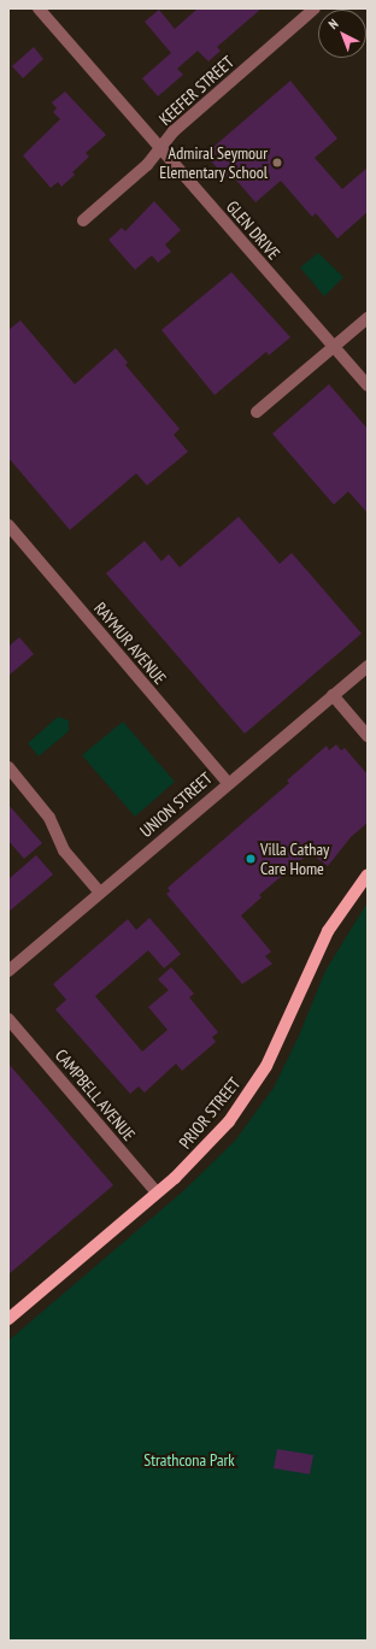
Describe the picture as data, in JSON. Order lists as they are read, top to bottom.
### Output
{
  "streets": {
    "main road": ["PRIOR STREET"],
    "street": [
      "KEEFER STREET",
      "GLEN DRIVE",
      "RAYMUR AVENUE",
      "UNION STREET",
      "CAMPBELL AVENUE"
    ]
  },
  "crossings": [
    ["KEEFER STREET", "GLEN DRIVE"],
    ["RAYMUR AVENUE", "UNION STREET"],
    ["CAMPBELL AVENUE", "PRIOR STREET"]
  ],
  "parks": ["Strathcona Park"],
  "places": ["Admiral Seymour Elementary School", "Villa Cathay Care Home"],
  "north": "top left"
}
